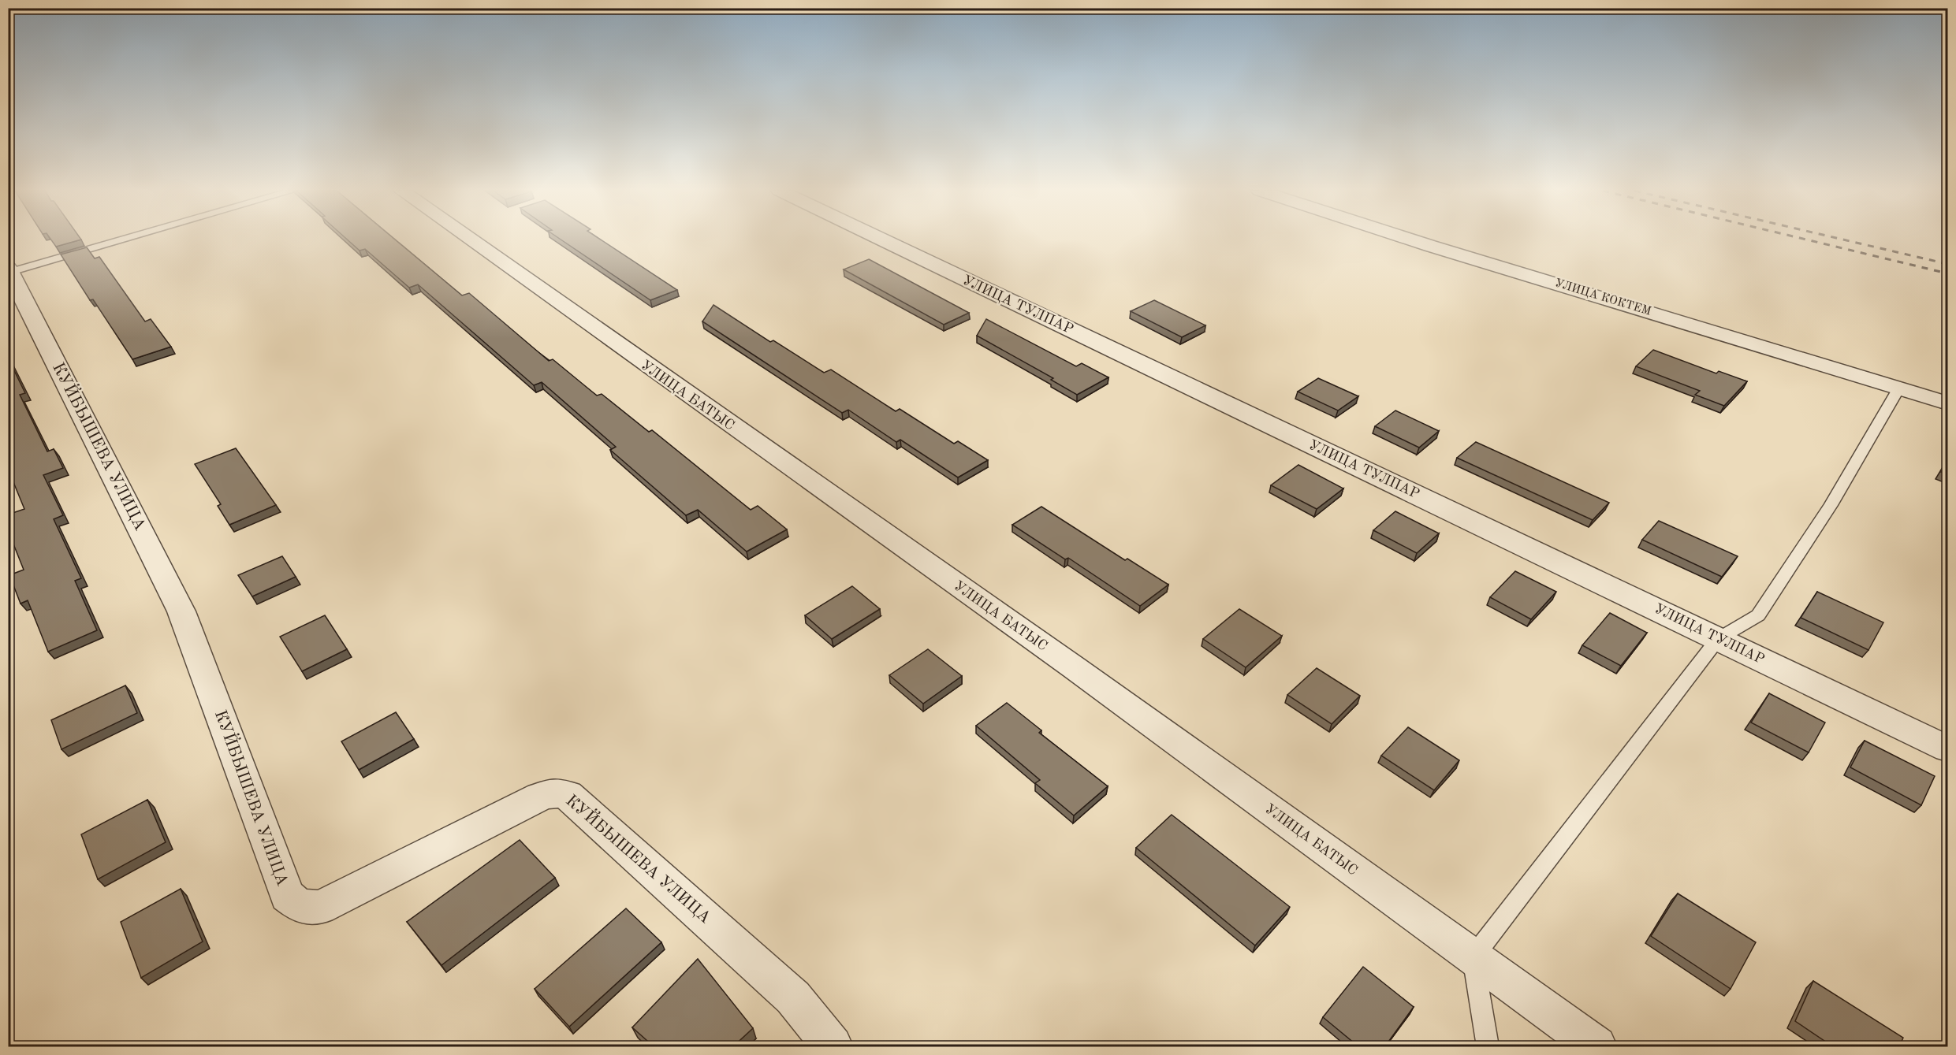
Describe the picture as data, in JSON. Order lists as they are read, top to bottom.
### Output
{
  "streets": {
    "street": [
      "УЛИЦА КОКТЕМ",
      "УЛИЦА ТУЛПАР",
      "УЛИЦА БАТЫС",
      "КУЙБЫШЕВА УЛИЦА"
    ]
  }
}
